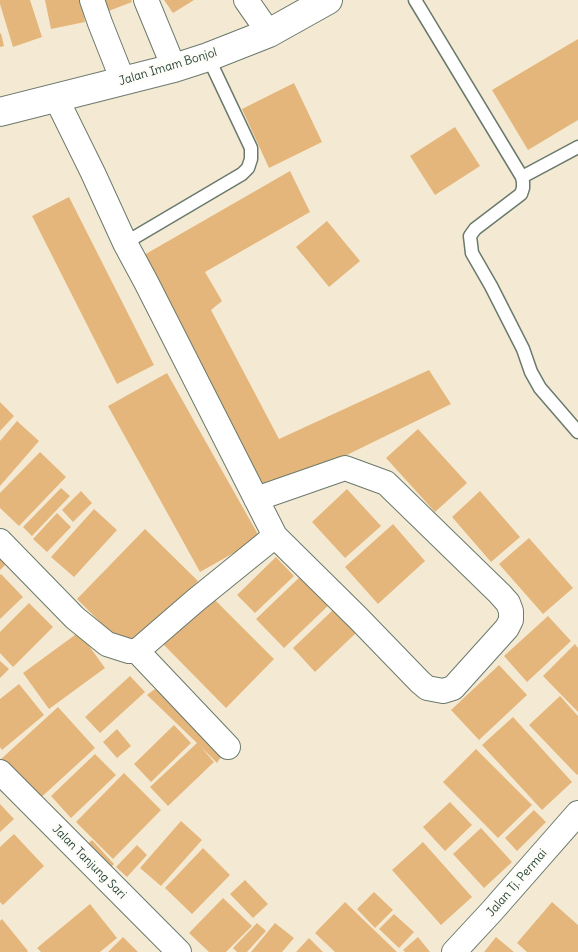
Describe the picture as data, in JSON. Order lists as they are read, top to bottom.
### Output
{
  "streets": {
    "main road": ["Jalan Imam Bonjol"],
    "street": ["Jalan Tanjung Sari", "Jalan Tj. Permai"]
  }
}
